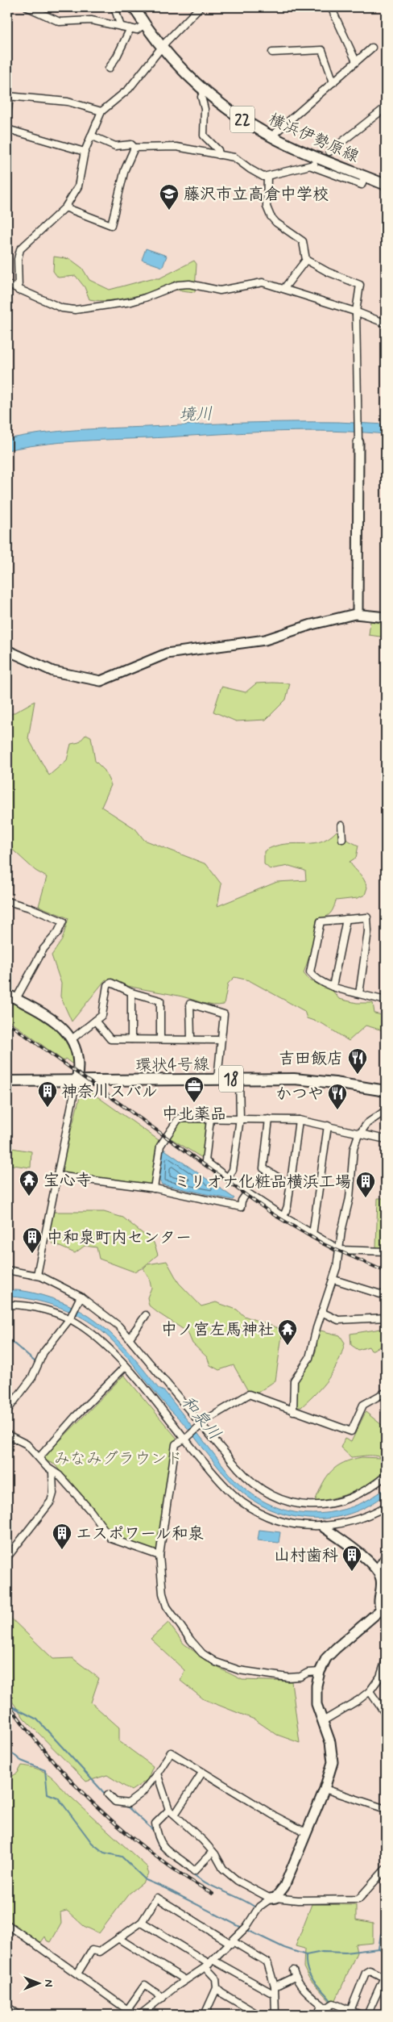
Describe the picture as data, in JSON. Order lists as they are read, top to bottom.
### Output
{
  "streets": {
    "main road": [
      "22",
      "横浜伊勢原線",
      "環状4号線",
      "18"
    ]
  },
  "water": ["境川", "和泉川"],
  "parks": ["みなみグラウンド"],
  "places": {
    "school or university": ["藤沢市立高倉中学校"],
    "restaurant": ["吉田飯店", "かつや"],
    "office": ["中北薬品"],
    "building": [
      "神奈川スバル",
      "ミリオナ化粧品横浜工場",
      "中和泉町内センター",
      "エスポワール和泉",
      "山村歯科"
    ],
    "temple": ["宝心寺", "中ノ宮左馬神社"]
  },
  "north": "right"
}
